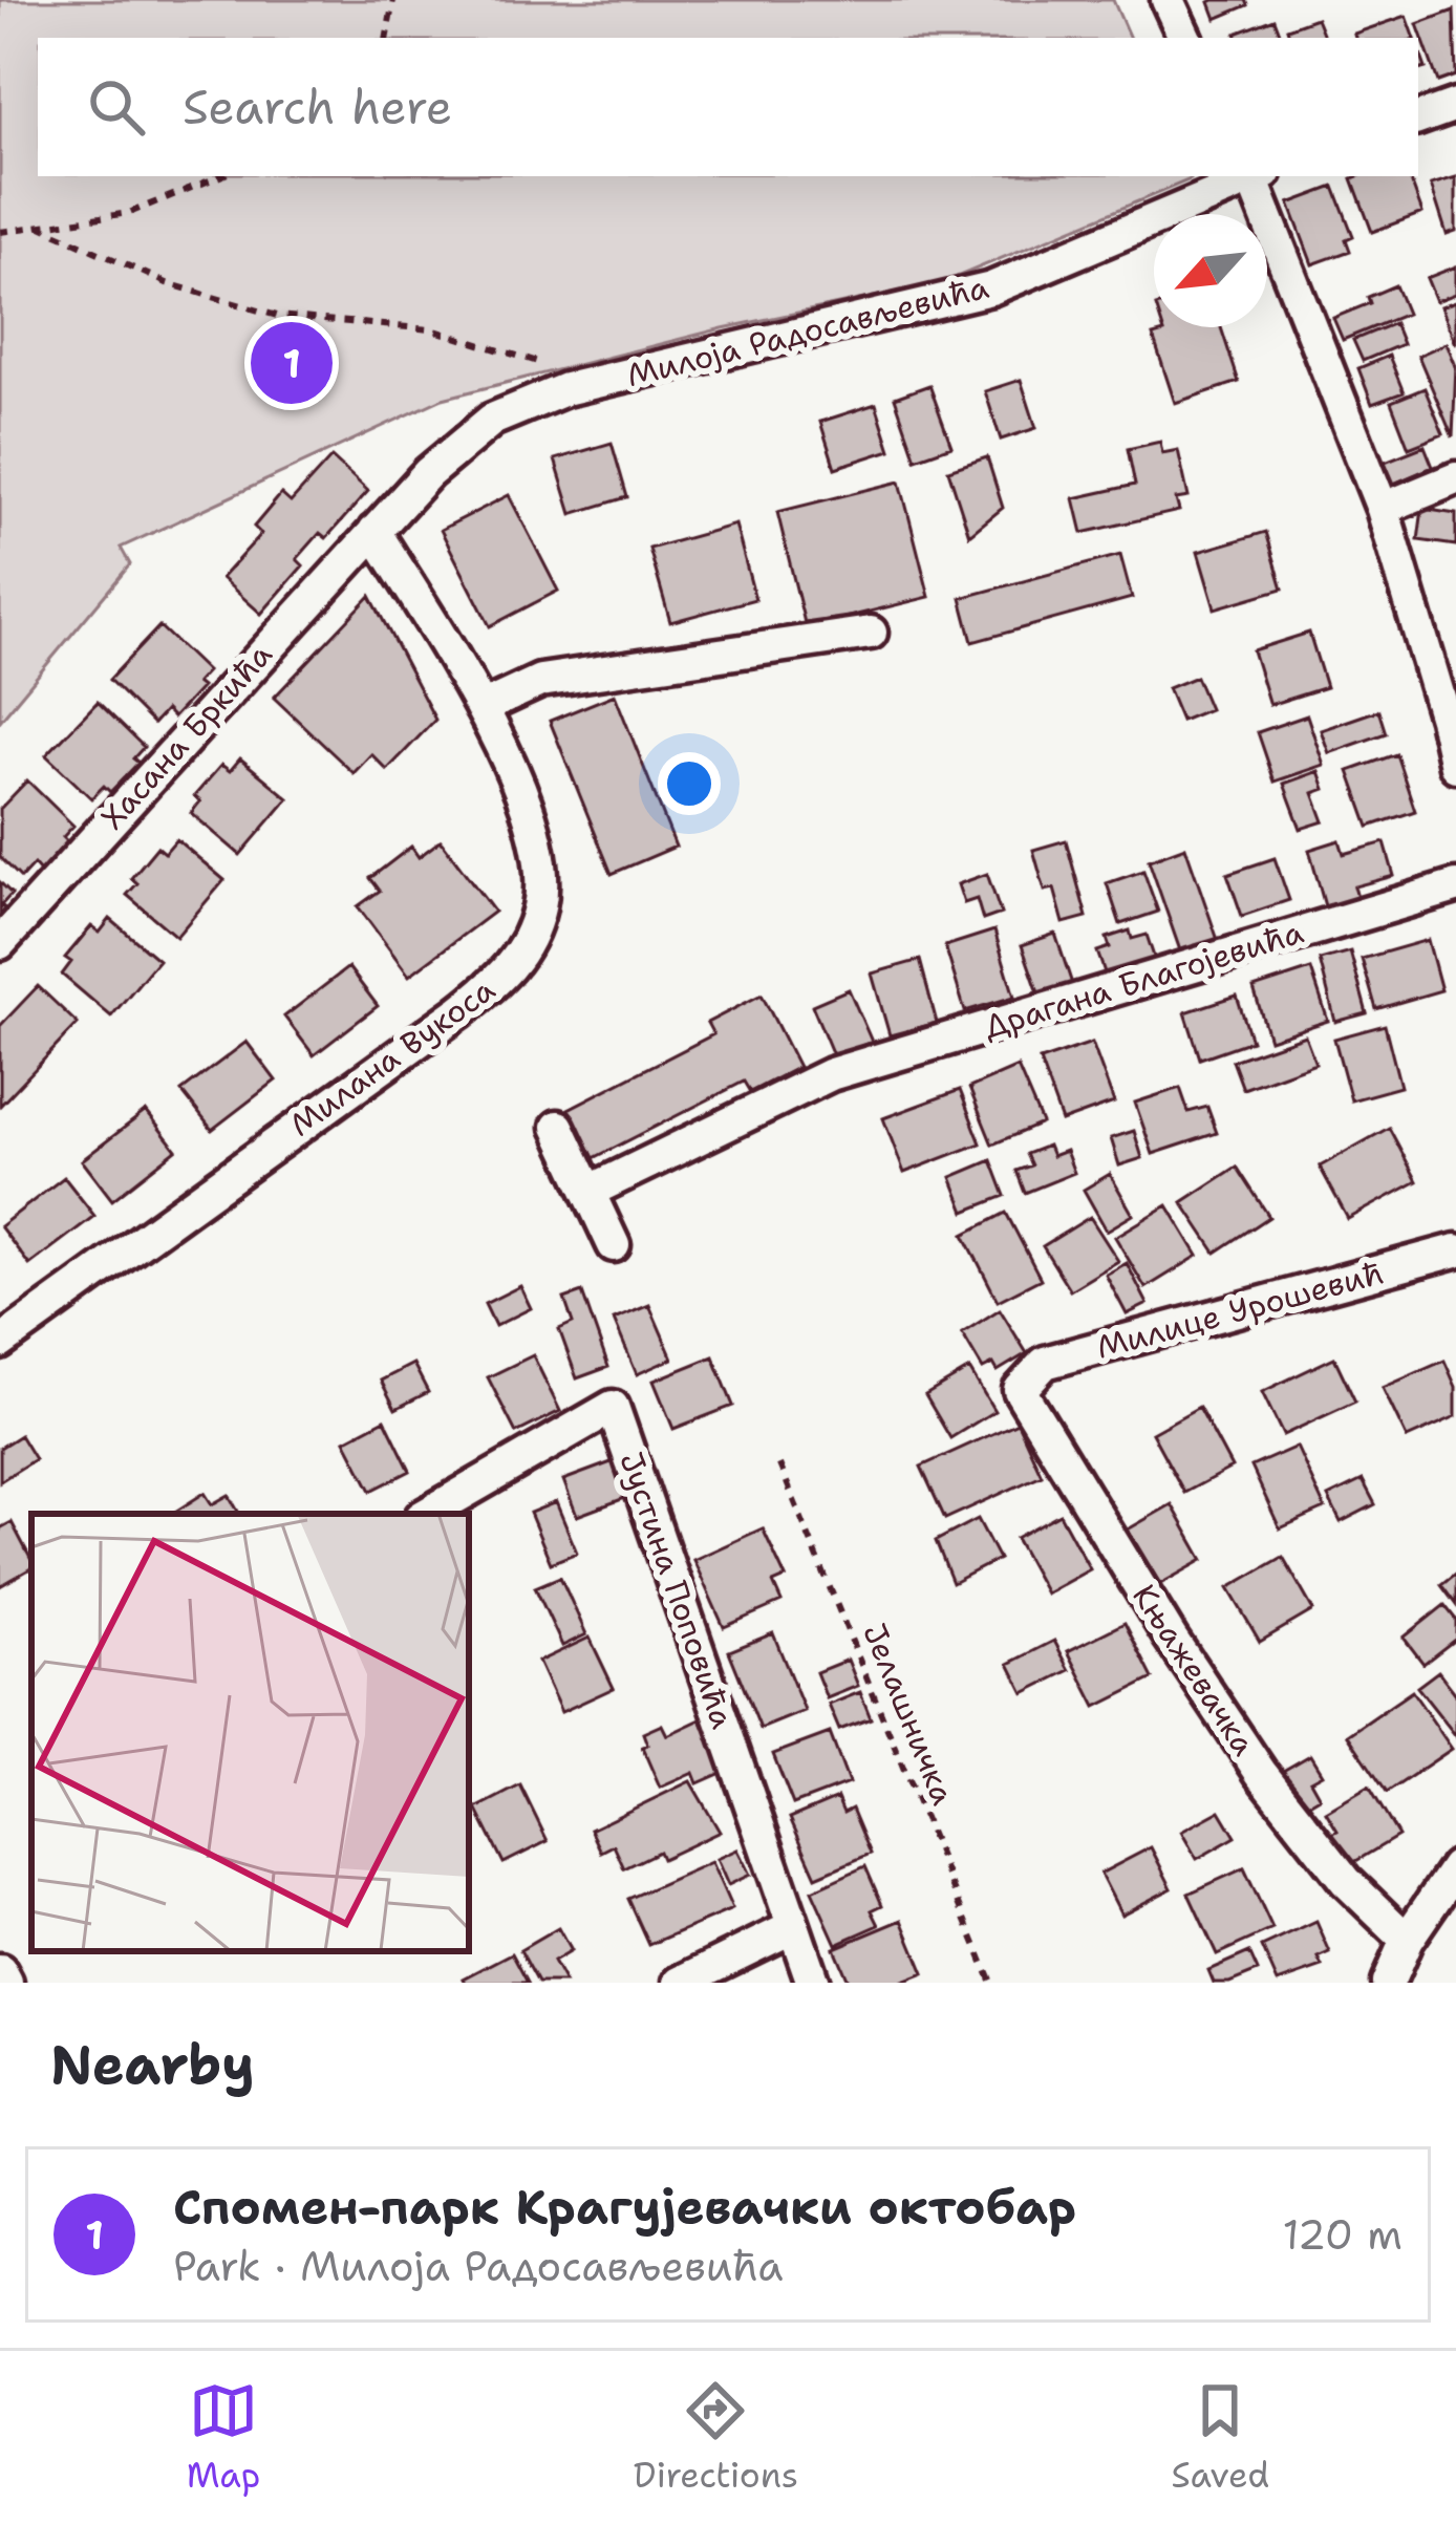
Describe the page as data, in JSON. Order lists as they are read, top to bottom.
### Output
{
  "streets": {
    "street": [
      "Милоја Радосављевића",
      "Хасана Бркића",
      "Драгана Благојевића",
      "Милана Вукоса",
      "Милице Урошевић",
      "Јустина Поповића",
      "Књажевачка"
    ],
    "path": ["Јелашничка"]
  },
  "crossings": [
    ["Милоја Радосављевића", "Хасана Бркића"],
    ["Милоја Радосављевића", "Милана Вукоса"],
    ["Хасана Бркића", "Милана Вукоса"],
    ["Милице Урошевић", "Књажевачка"]
  ],
  "north": "bottom left",
  "page": {
    "search": "Search here",
    "pins": "1",
    "heading": "Nearby",
    "list": [
      {
        "mark": "1",
        "name": "Спомен-парк Крагујевачки октобар",
        "note": "Park · Милоја Радосављевића",
        "value": "120 m"
      }
    ],
    "nav": ["Map", "Directions", "Saved"]
  }
}
